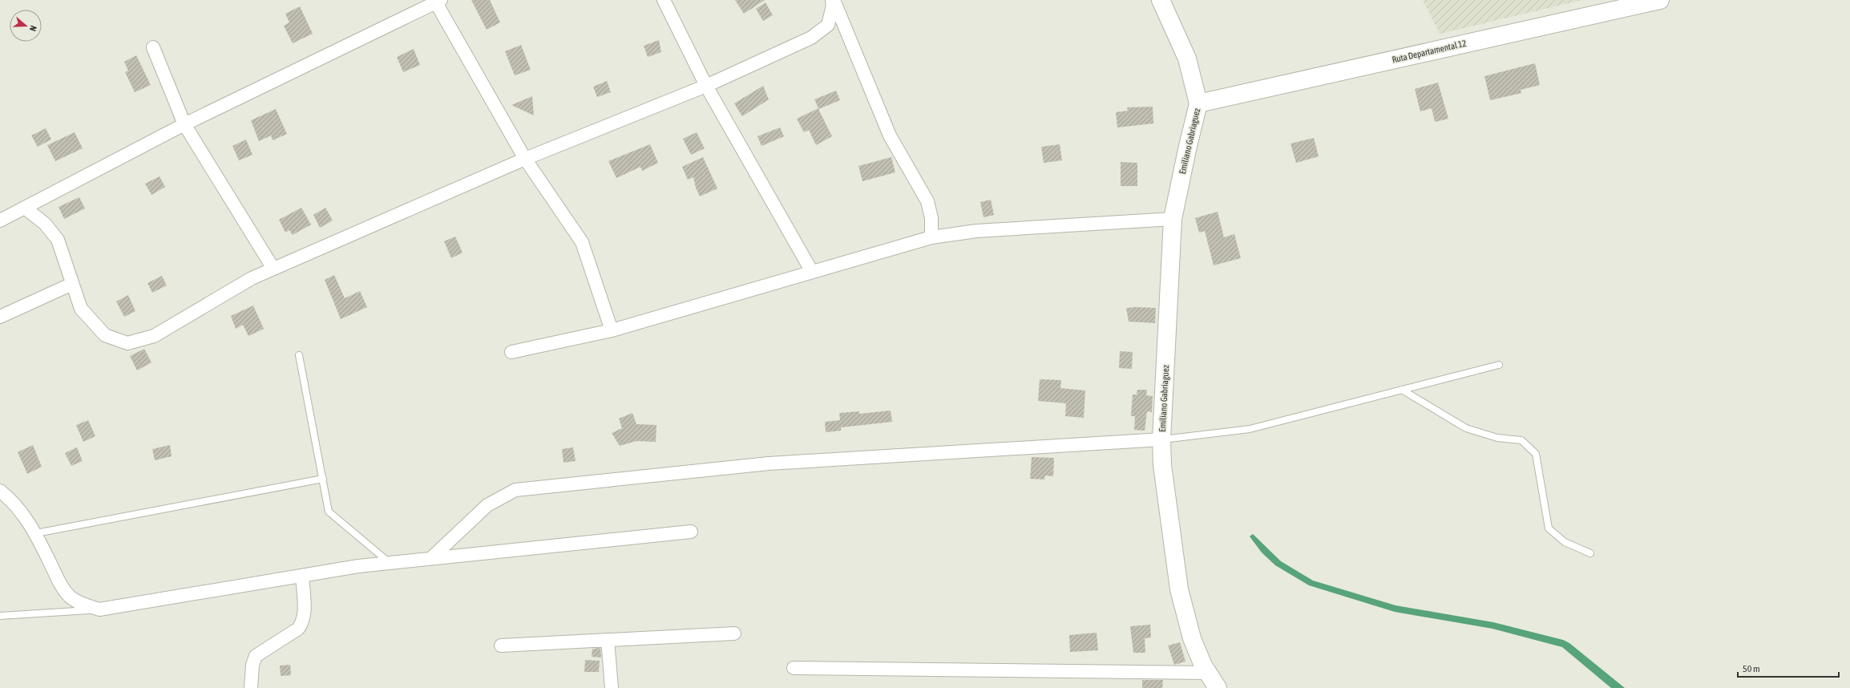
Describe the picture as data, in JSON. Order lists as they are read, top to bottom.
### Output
{
  "streets": {
    "main road": ["Ruta Departamental 12", "Emiliano Gabriaguez"]
  },
  "crossings": [
    ["Ruta Departamental 12", "Emiliano Gabriaguez"]
  ],
  "scale_bar": "50 m",
  "north": "right"
}
